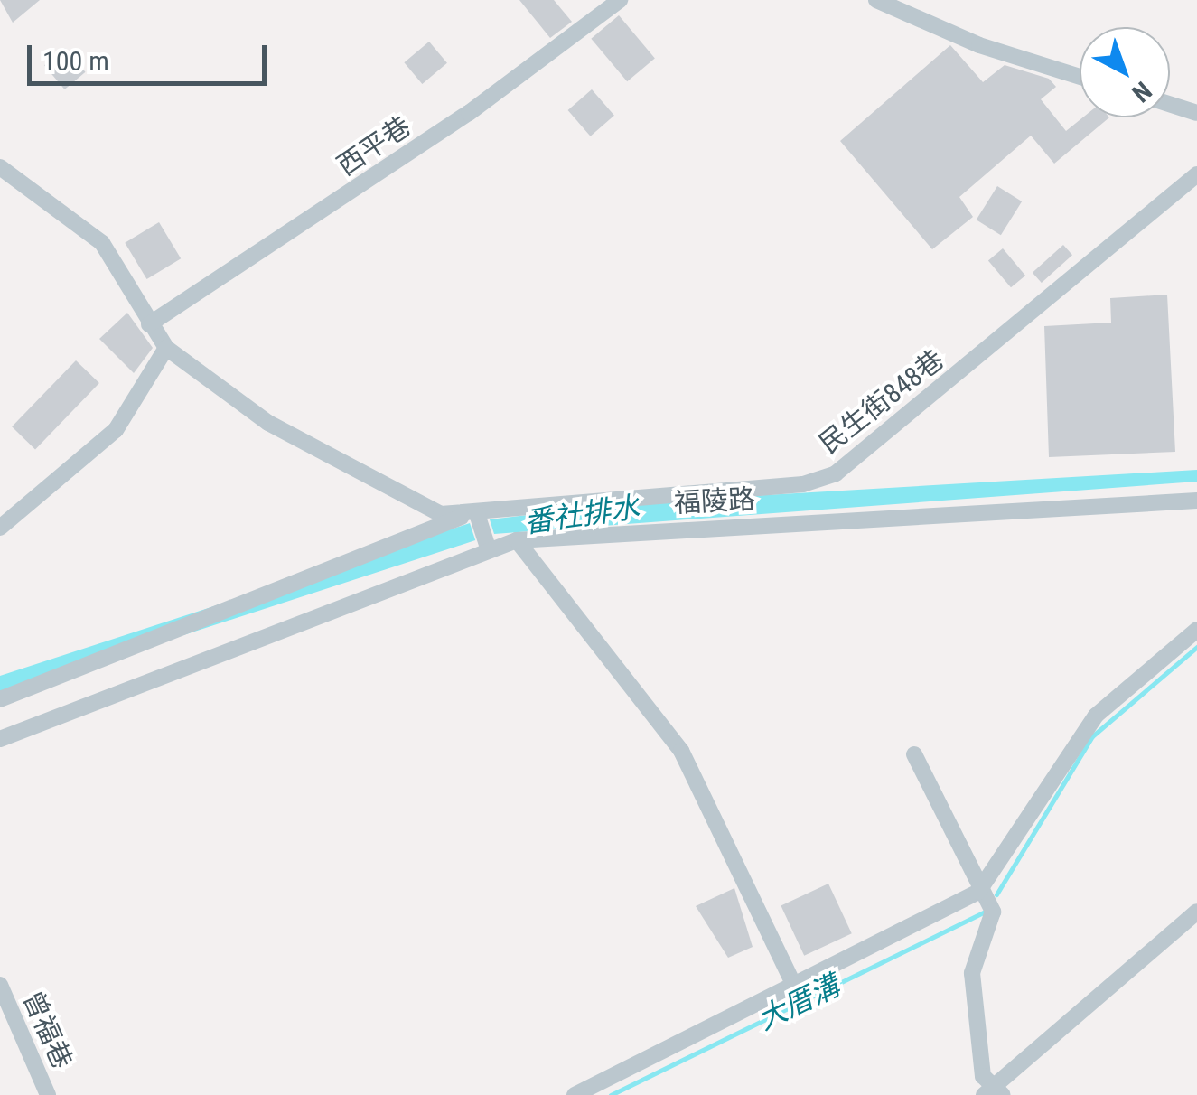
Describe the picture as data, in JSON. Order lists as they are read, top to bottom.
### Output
{
  "streets": {
    "street": [
      "西平巷",
      "民生街848巷",
      "福陵路",
      "曾福巷"
    ]
  },
  "water": ["番社排水", "大厝溝"],
  "scale_bar": "100 m",
  "north": "bottom right"
}
